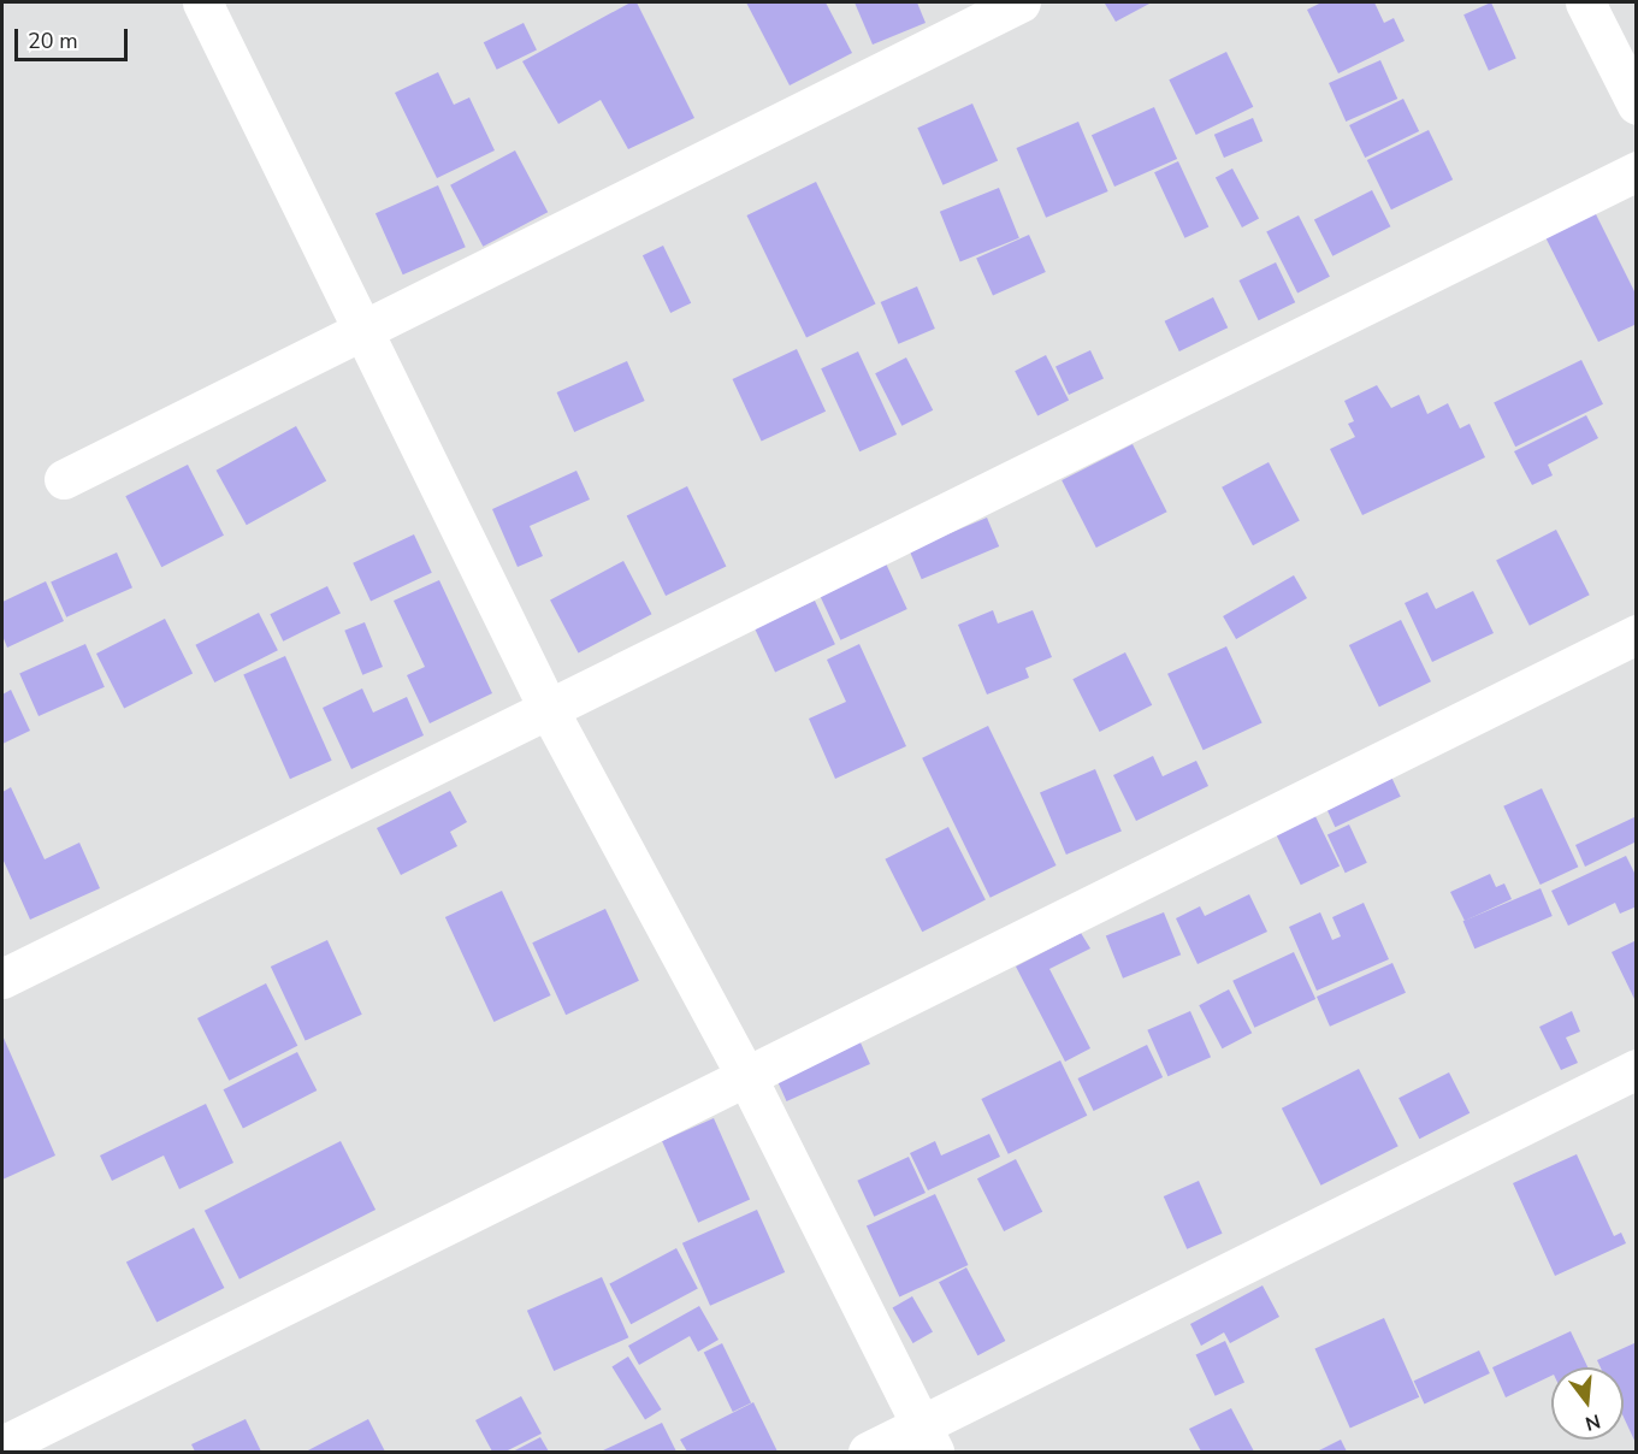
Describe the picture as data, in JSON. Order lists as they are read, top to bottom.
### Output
{
  "scale_bar": "20 m",
  "north": "bottom"
}
